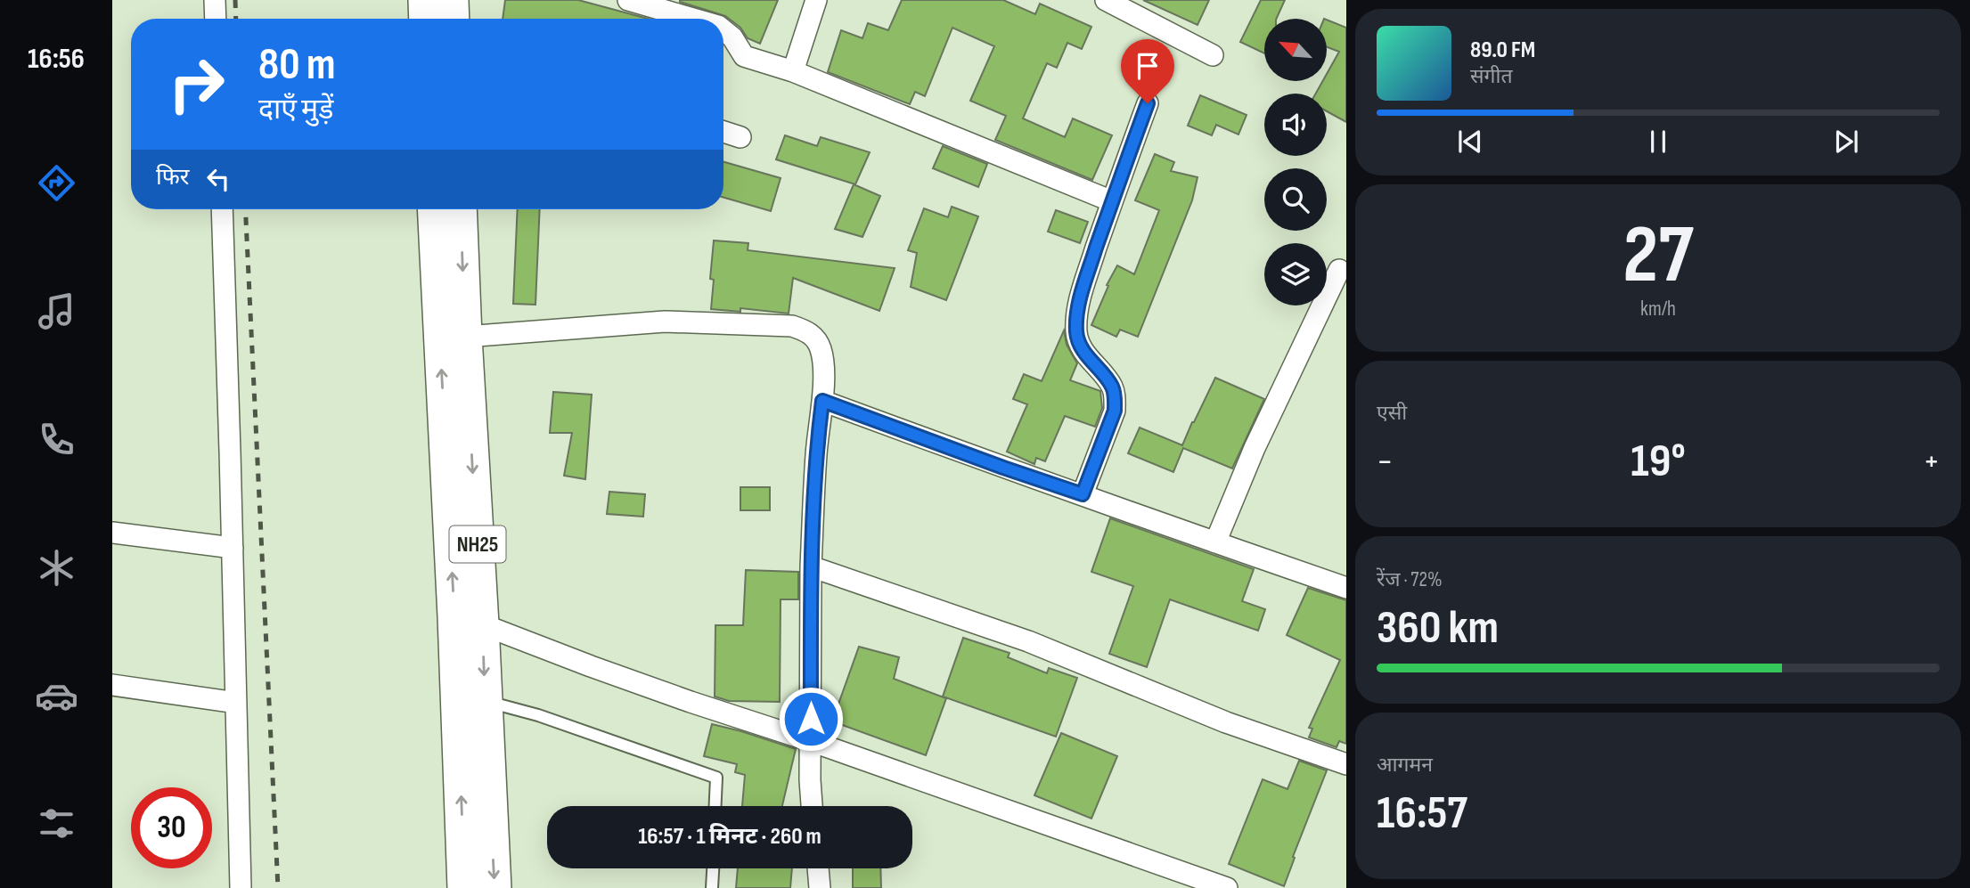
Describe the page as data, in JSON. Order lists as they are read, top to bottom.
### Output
{
  "streets": {
    "main road": ["NH25"]
  },
  "north": "top left",
  "page": {
    "tabs": "16:56",
    "turn": ["80 m", "दाएँ मुड़ें"],
    "song": ["89.0 FM", "संगीत"],
    "then": "फिर",
    "tile": [
      ["27", "km/h"],
      "एसी",
      ["रेंज · 72%", "360 km"],
      ["आगमन", "16:57"]
    ],
    "heat": ["−", "19°", "+"],
    "limit": "30",
    "trip": "16:57 · 1 मिनट · 260 m"
  }
}
